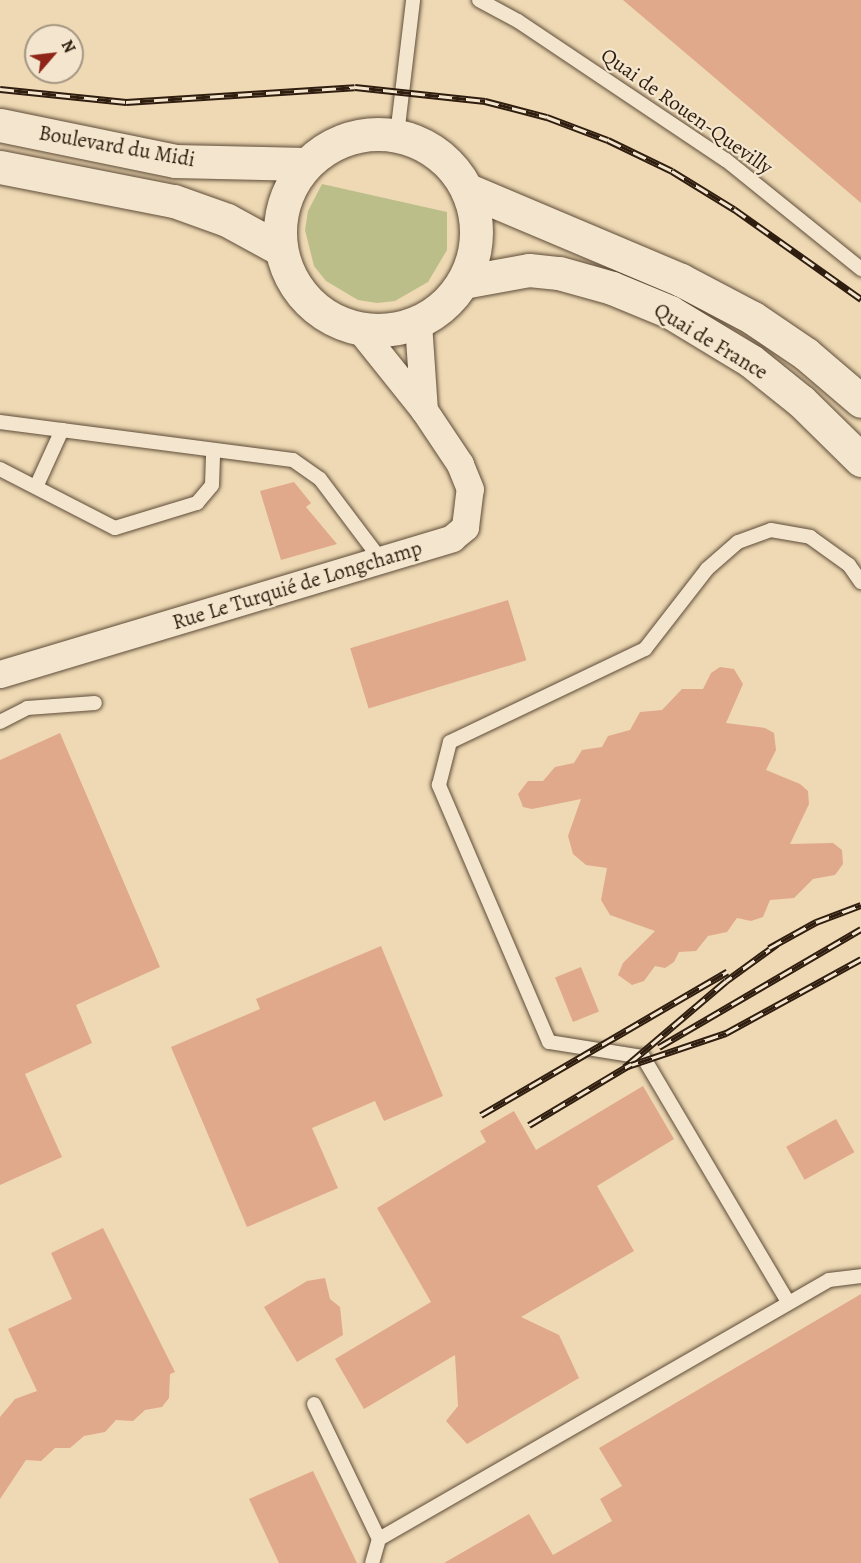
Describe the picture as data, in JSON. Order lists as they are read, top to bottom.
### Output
{
  "streets": {
    "main road": ["Boulevard du Midi", "Quai de France"],
    "street": ["Rue Le Turquié de Longchamp"],
    "lane": ["Quai de Rouen-Quevilly"]
  },
  "crossings": [
    ["Boulevard du Midi", "Quai de France"],
    ["Boulevard du Midi", "Rue Le Turquié de Longchamp"],
    ["Quai de France", "Rue Le Turquié de Longchamp"]
  ],
  "north": "top right"
}
